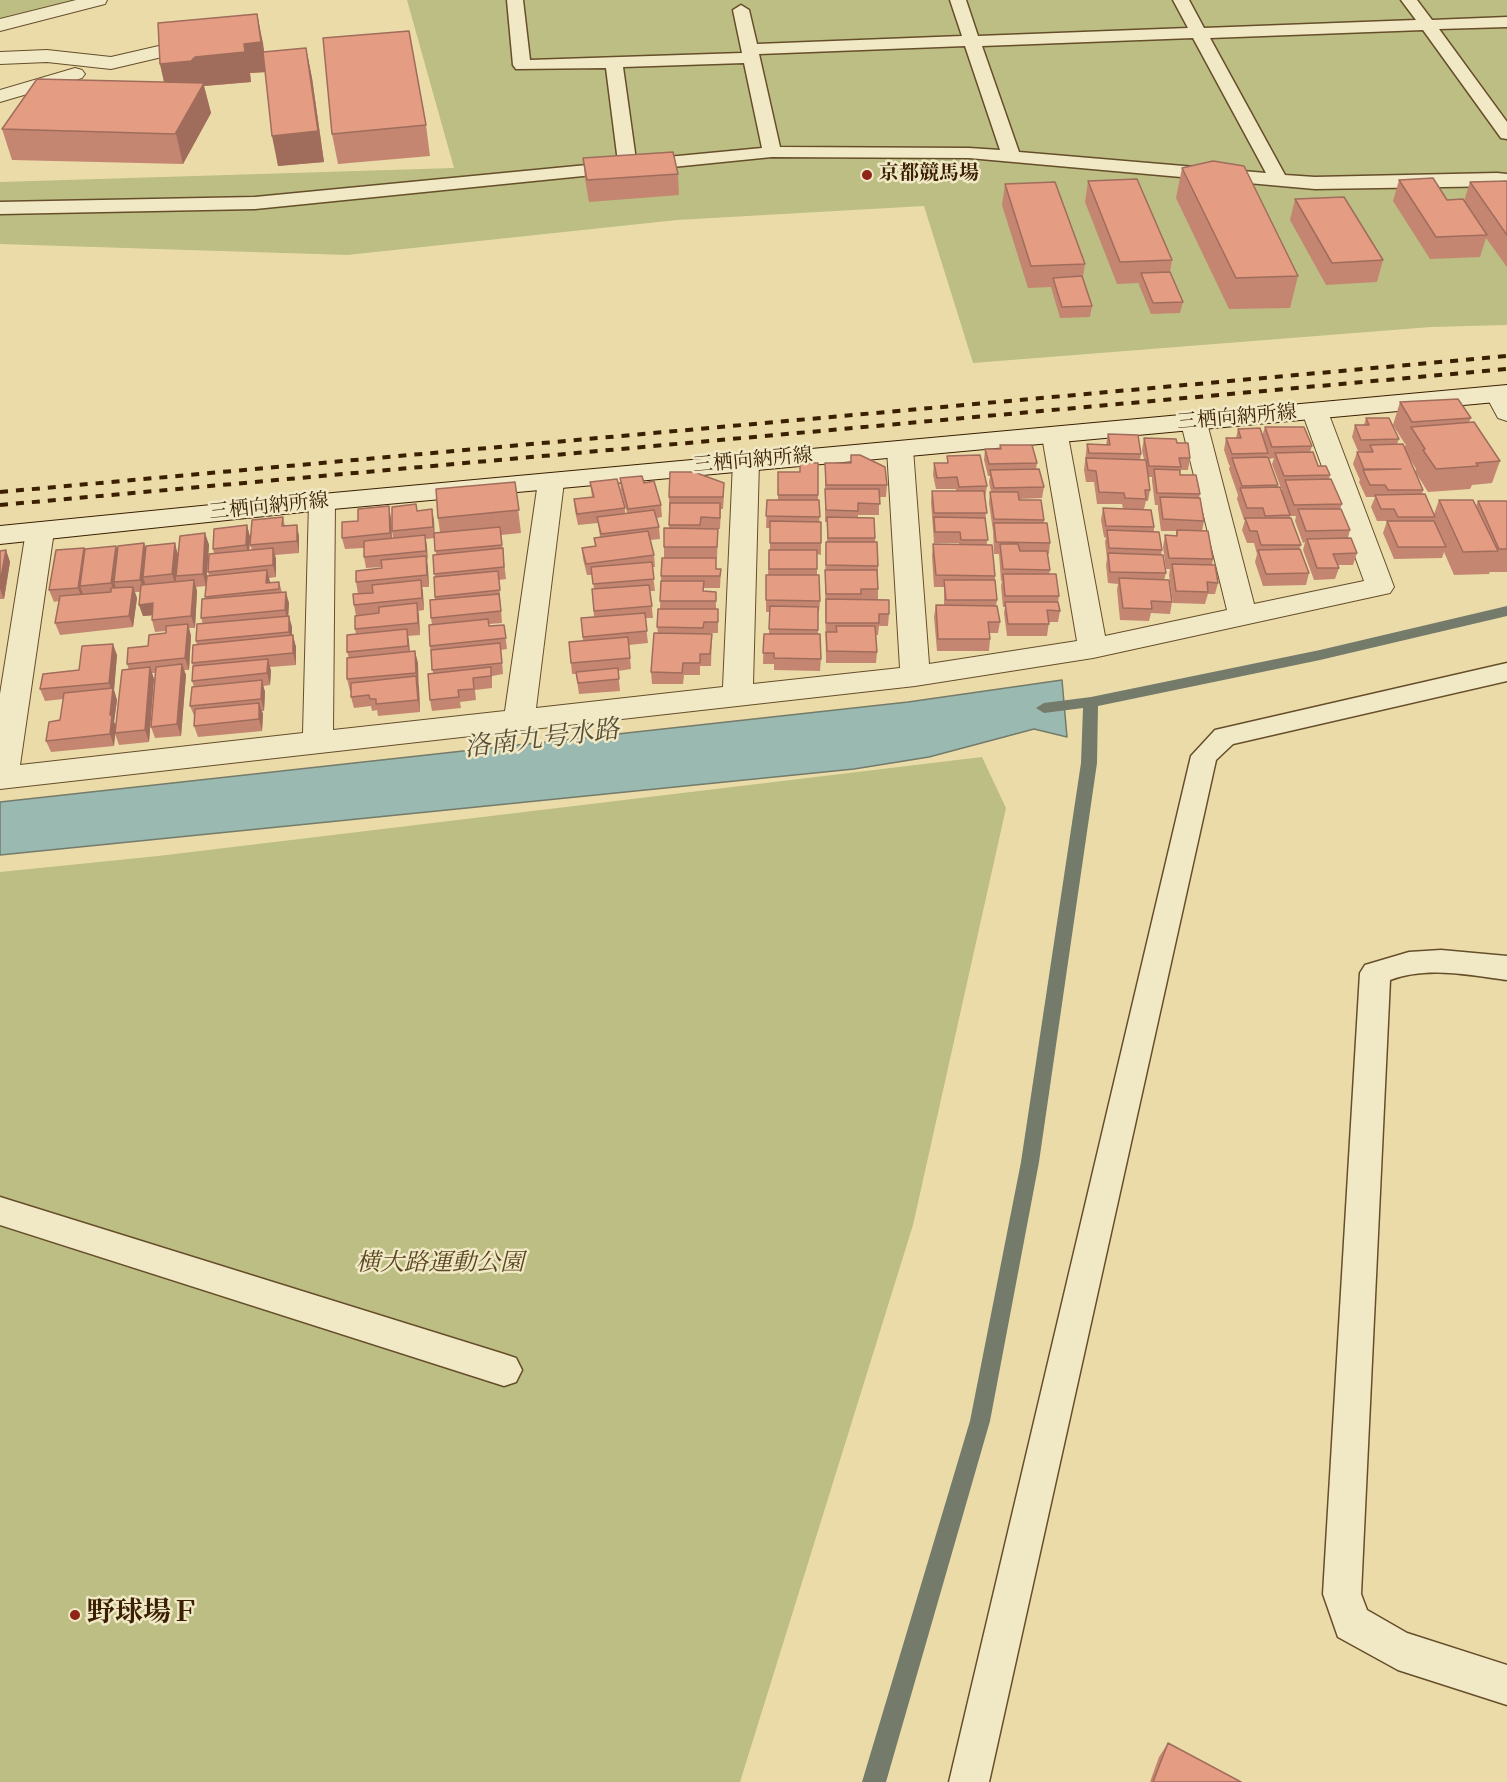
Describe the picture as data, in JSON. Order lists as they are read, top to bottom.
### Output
{
  "streets": {
    "street": ["三栖向納所線"]
  },
  "water": ["洛南九号水路"],
  "parks": ["横大路運動公園"],
  "places": ["京都競馬場", "野球場Ｆ"]
}
